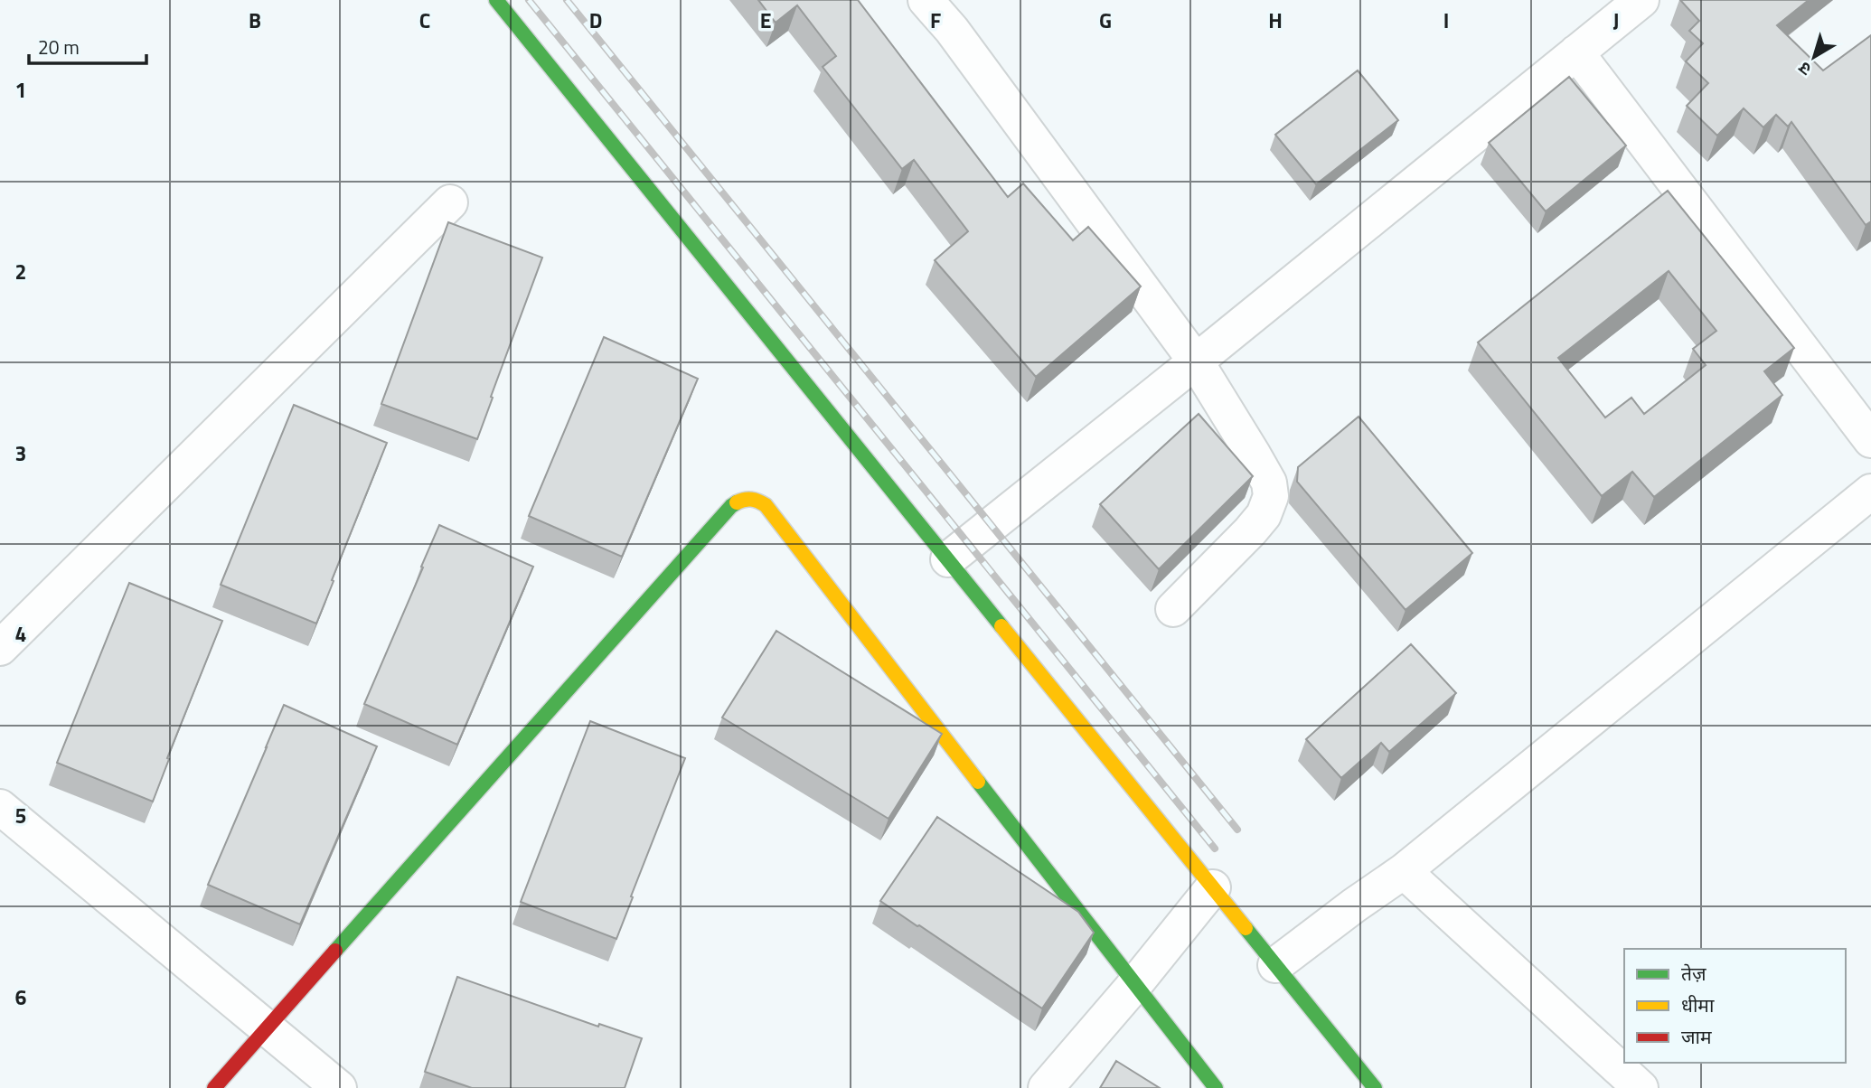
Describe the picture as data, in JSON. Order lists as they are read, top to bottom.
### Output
{
  "legend": ["तेज़", "धीमा", "जाम"],
  "scale_bar": "20 m",
  "north": "bottom left",
  "grid": {
    "columns": [
      "B",
      "C",
      "D",
      "E",
      "F",
      "G",
      "H",
      "I",
      "J"
    ],
    "rows": [
      "1",
      "2",
      "3",
      "4",
      "5",
      "6"
    ]
  }
}
